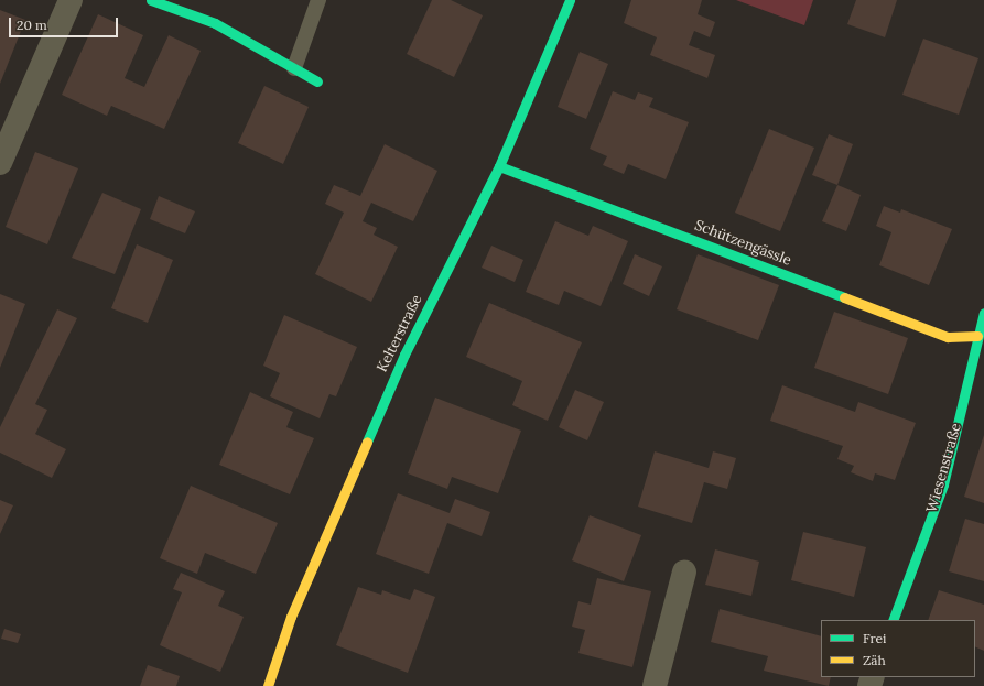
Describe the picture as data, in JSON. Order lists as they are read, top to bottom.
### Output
{
  "streets": {
    "street": ["Schützengässle", "Kelterstraße", "Wiesenstraße"]
  },
  "crossings": [
    ["Schützengässle", "Kelterstraße"],
    ["Schützengässle", "Wiesenstraße"]
  ],
  "legend": ["Frei", "Zäh"],
  "scale_bar": "20 m"
}
